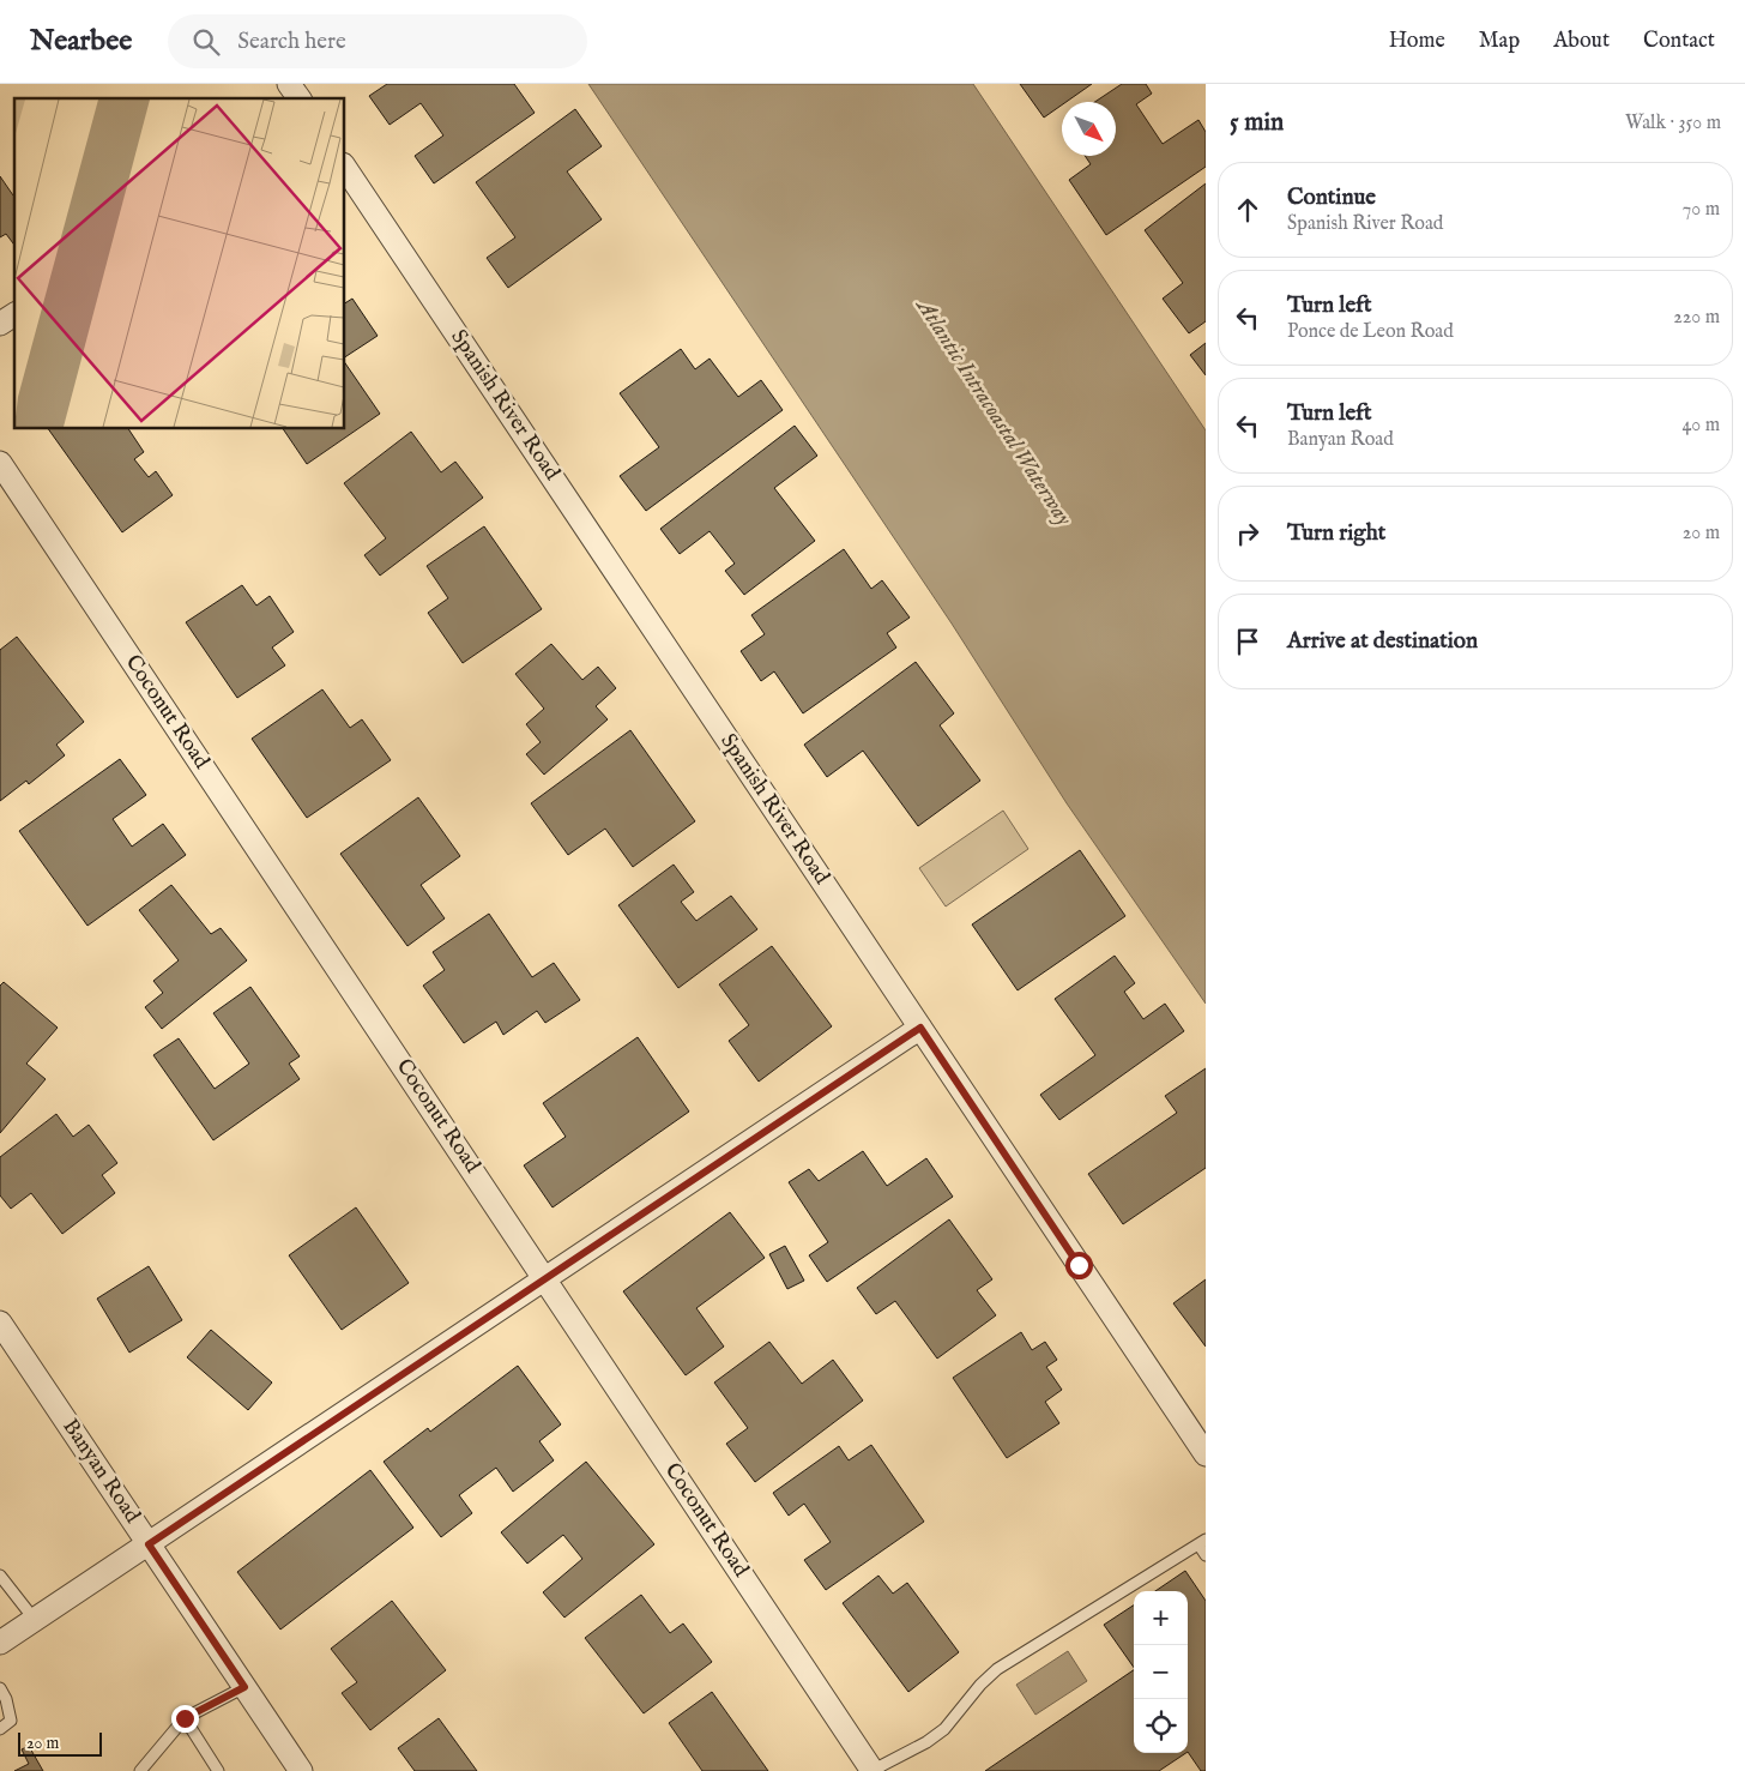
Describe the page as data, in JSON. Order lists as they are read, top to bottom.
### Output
{
  "streets": {
    "street": ["Spanish River Road", "Coconut Road", "Banyan Road"]
  },
  "water": ["Atlantic Intracoastal Waterway"],
  "scale_bar": "20 m",
  "north": "bottom right",
  "page": {
    "header": "Nearbee",
    "search": "Search here",
    "nav": [
      "Home",
      "Map",
      "About",
      "Contact"
    ],
    "heading": ["5 min", "Walk · 350 m"],
    "list": [
      ["Continue", "Spanish River Road", "70 m"],
      ["Turn left", "Ponce de Leon Road", "220 m"],
      ["Turn left", "Banyan Road", "40 m"],
      ["Turn right", "20 m"],
      "Arrive at destination"
    ],
    "map_buttons": ["+", "−"],
    "scale": "20 m"
  }
}
